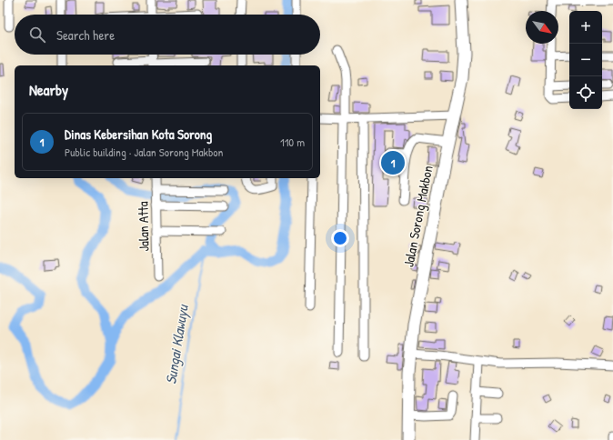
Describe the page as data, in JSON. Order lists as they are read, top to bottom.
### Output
{
  "streets": {
    "highway": ["Jalan Sorong Makbon"],
    "street": ["Jalan Atta"]
  },
  "water": ["Sungai Klawuyu"],
  "north": "bottom right",
  "page": {
    "map_buttons": ["+", "−"],
    "search": "Search here",
    "heading": "Nearby",
    "list": [
      {
        "mark": "1",
        "name": "Dinas Kebersihan Kota Sorong",
        "note": "Public building · Jalan Sorong Makbon",
        "value": "110 m"
      }
    ],
    "pins": "1"
  }
}
